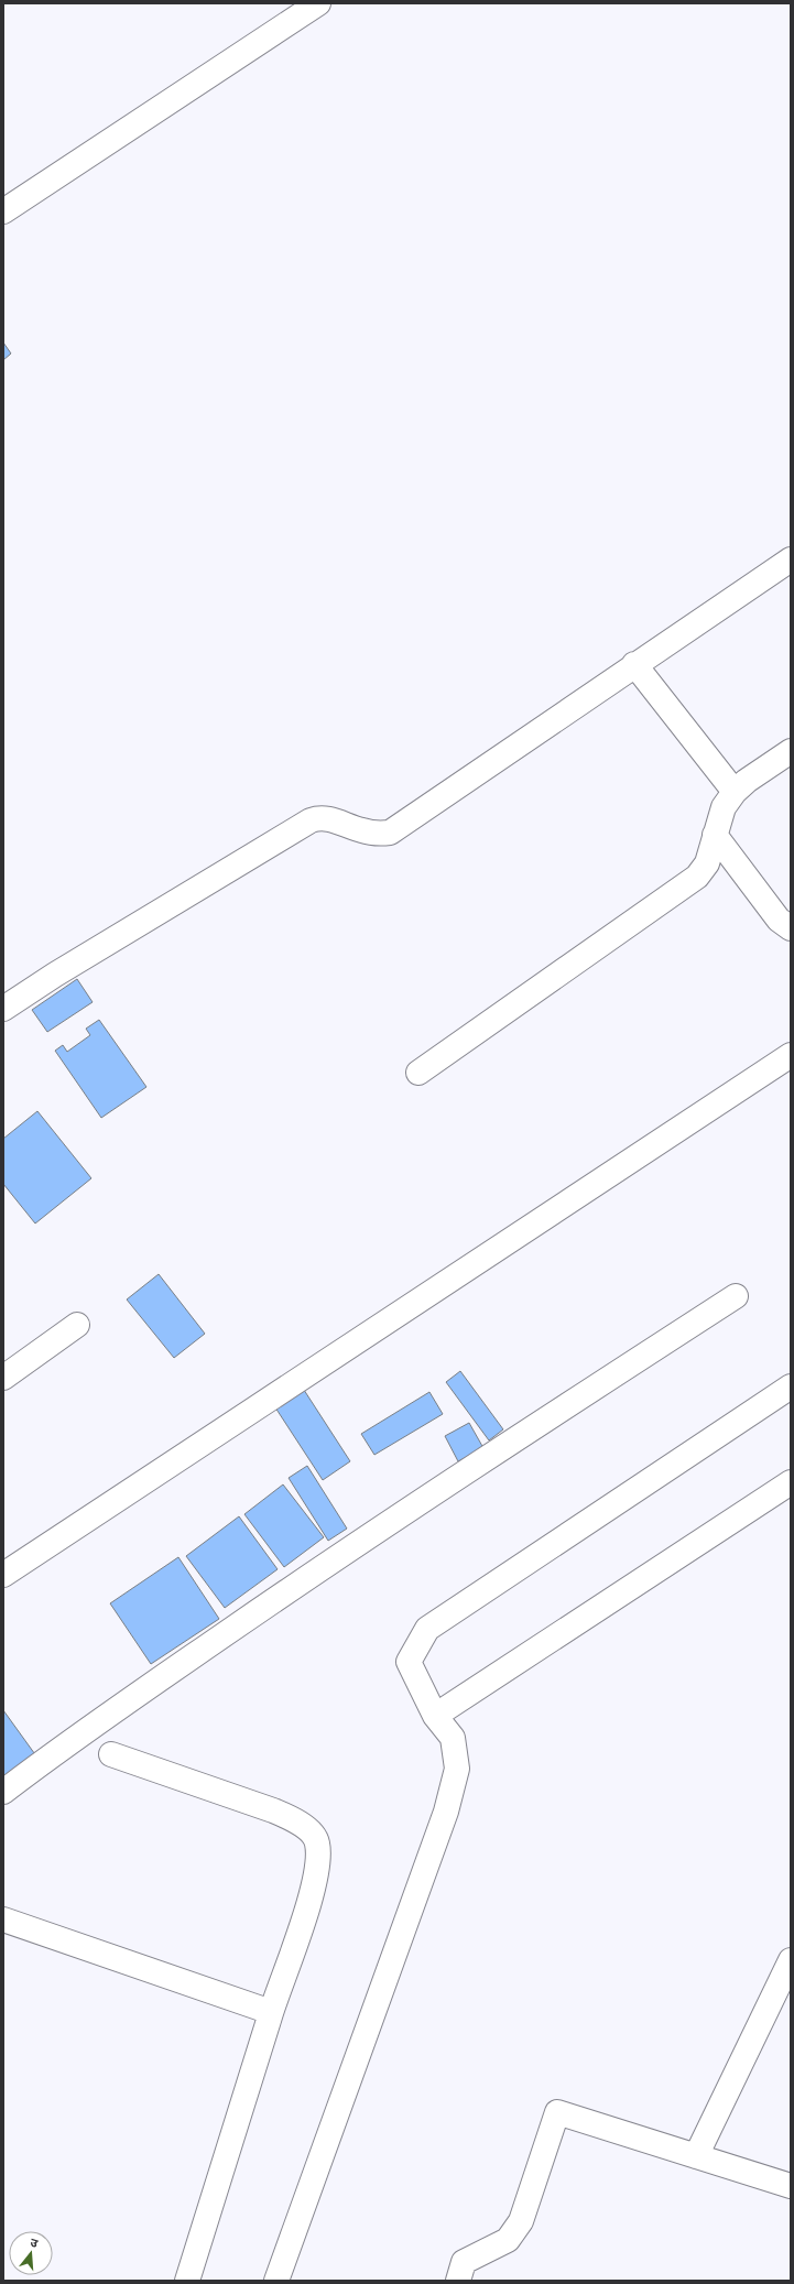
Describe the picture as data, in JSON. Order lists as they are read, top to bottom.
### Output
{
  "north": "top"
}
